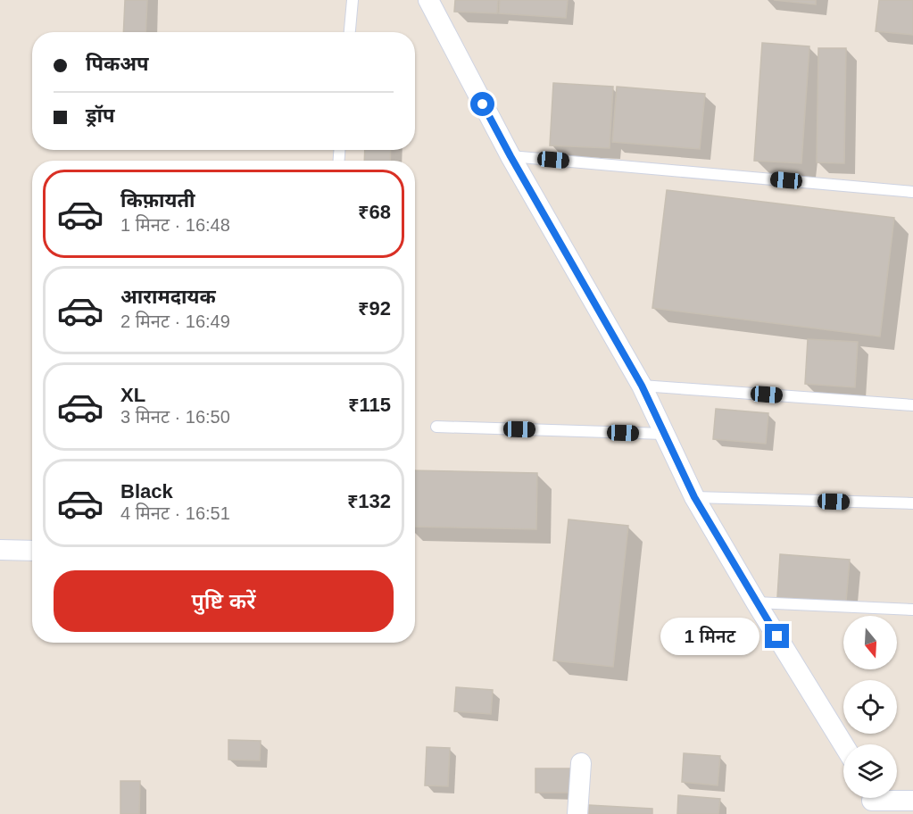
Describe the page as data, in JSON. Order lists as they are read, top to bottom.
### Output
{
  "north": "bottom",
  "page": {
    "banner": ["पिकअप", "ड्रॉप"],
    "list": [
      {
        "name": "किफ़ायती",
        "note": "1 मिनट · 16:48",
        "value": "₹68"
      },
      {
        "name": "आरामदायक",
        "note": "2 मिनट · 16:49",
        "value": "₹92"
      },
      {
        "name": "XL",
        "note": "3 मिनट · 16:50",
        "value": "₹115"
      },
      {
        "name": "Black",
        "note": "4 मिनट · 16:51",
        "value": "₹132"
      }
    ],
    "buttons": "पुष्टि करें",
    "bubble": "1 मिनट"
  }
}
